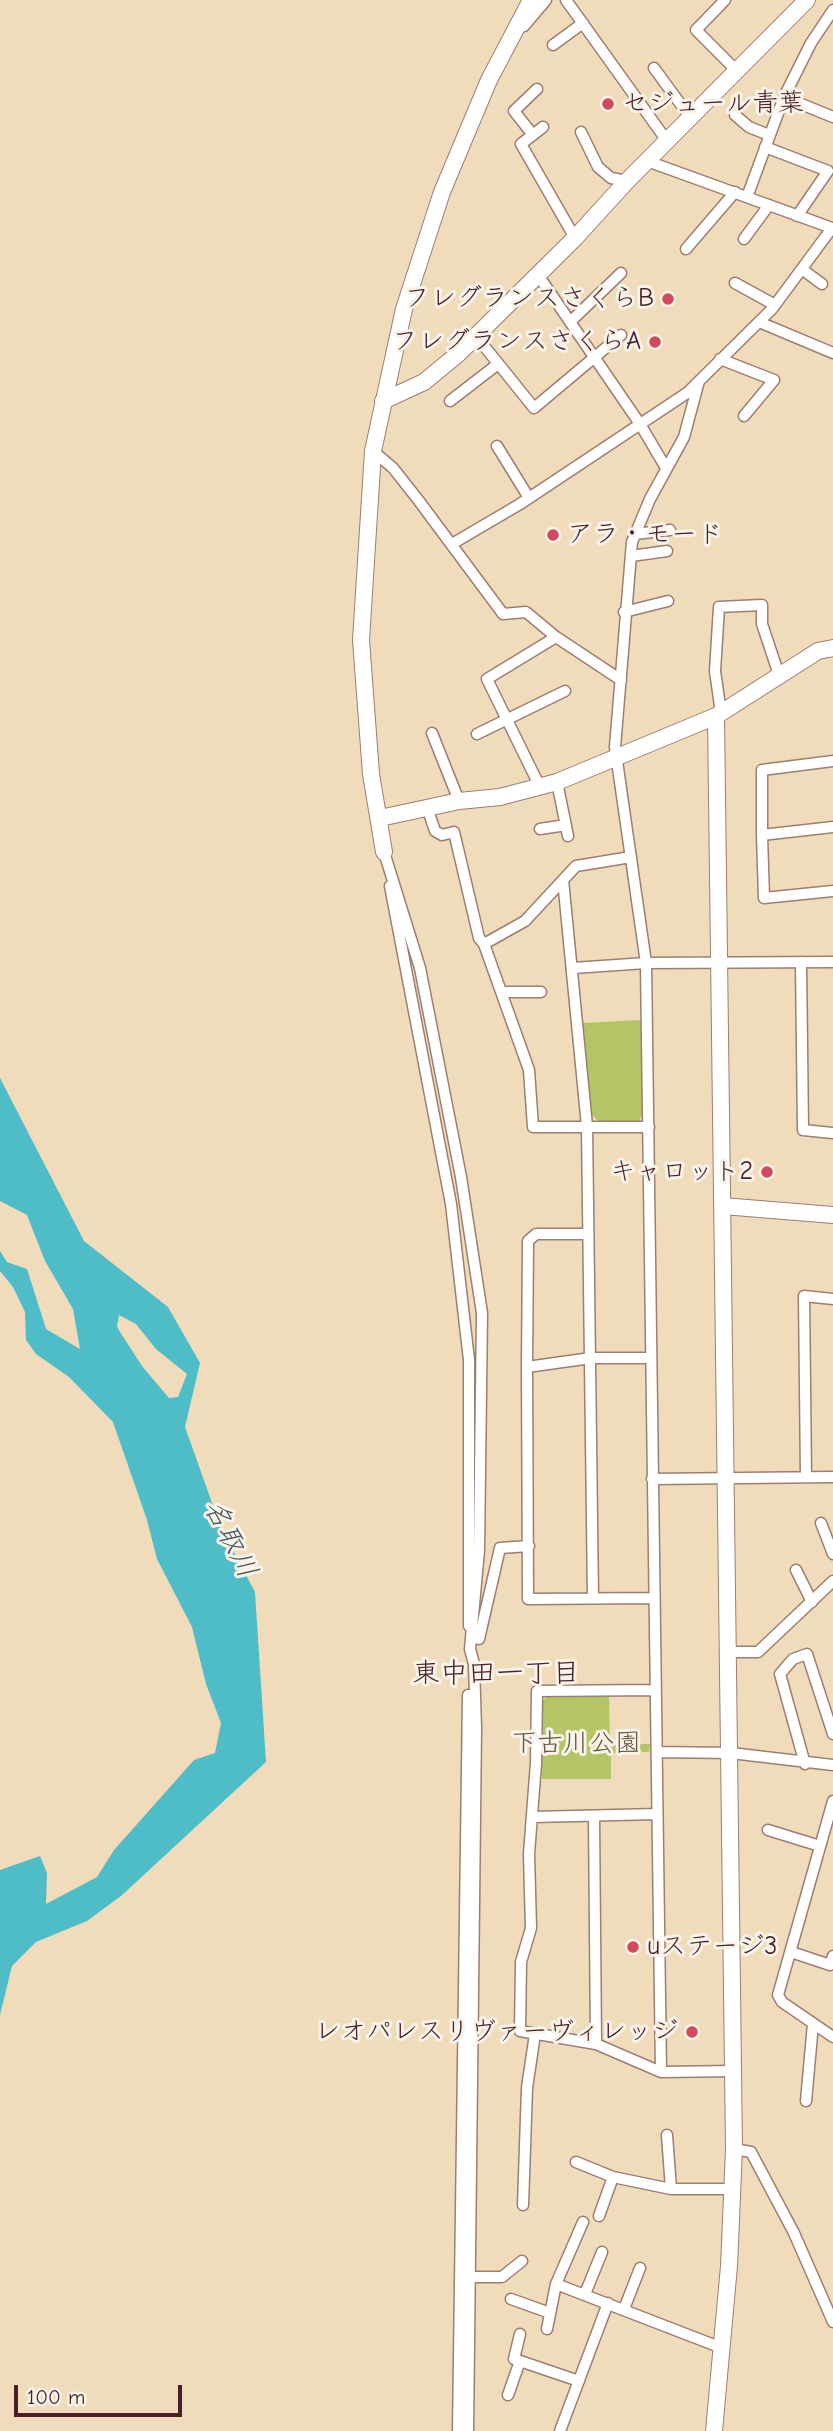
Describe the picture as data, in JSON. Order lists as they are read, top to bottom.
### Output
{
  "districts": ["東中田一丁目"],
  "water": ["名取川"],
  "parks": ["下古川公園"],
  "places": [
    "セジュール青葉",
    "フレグランスさくらB",
    "フレグランスさくらA",
    "アラ・モード",
    "キャロット2",
    "uステージ3",
    "レオパレスリヴァーヴィレッジ"
  ],
  "scale_bar": "100 m"
}
